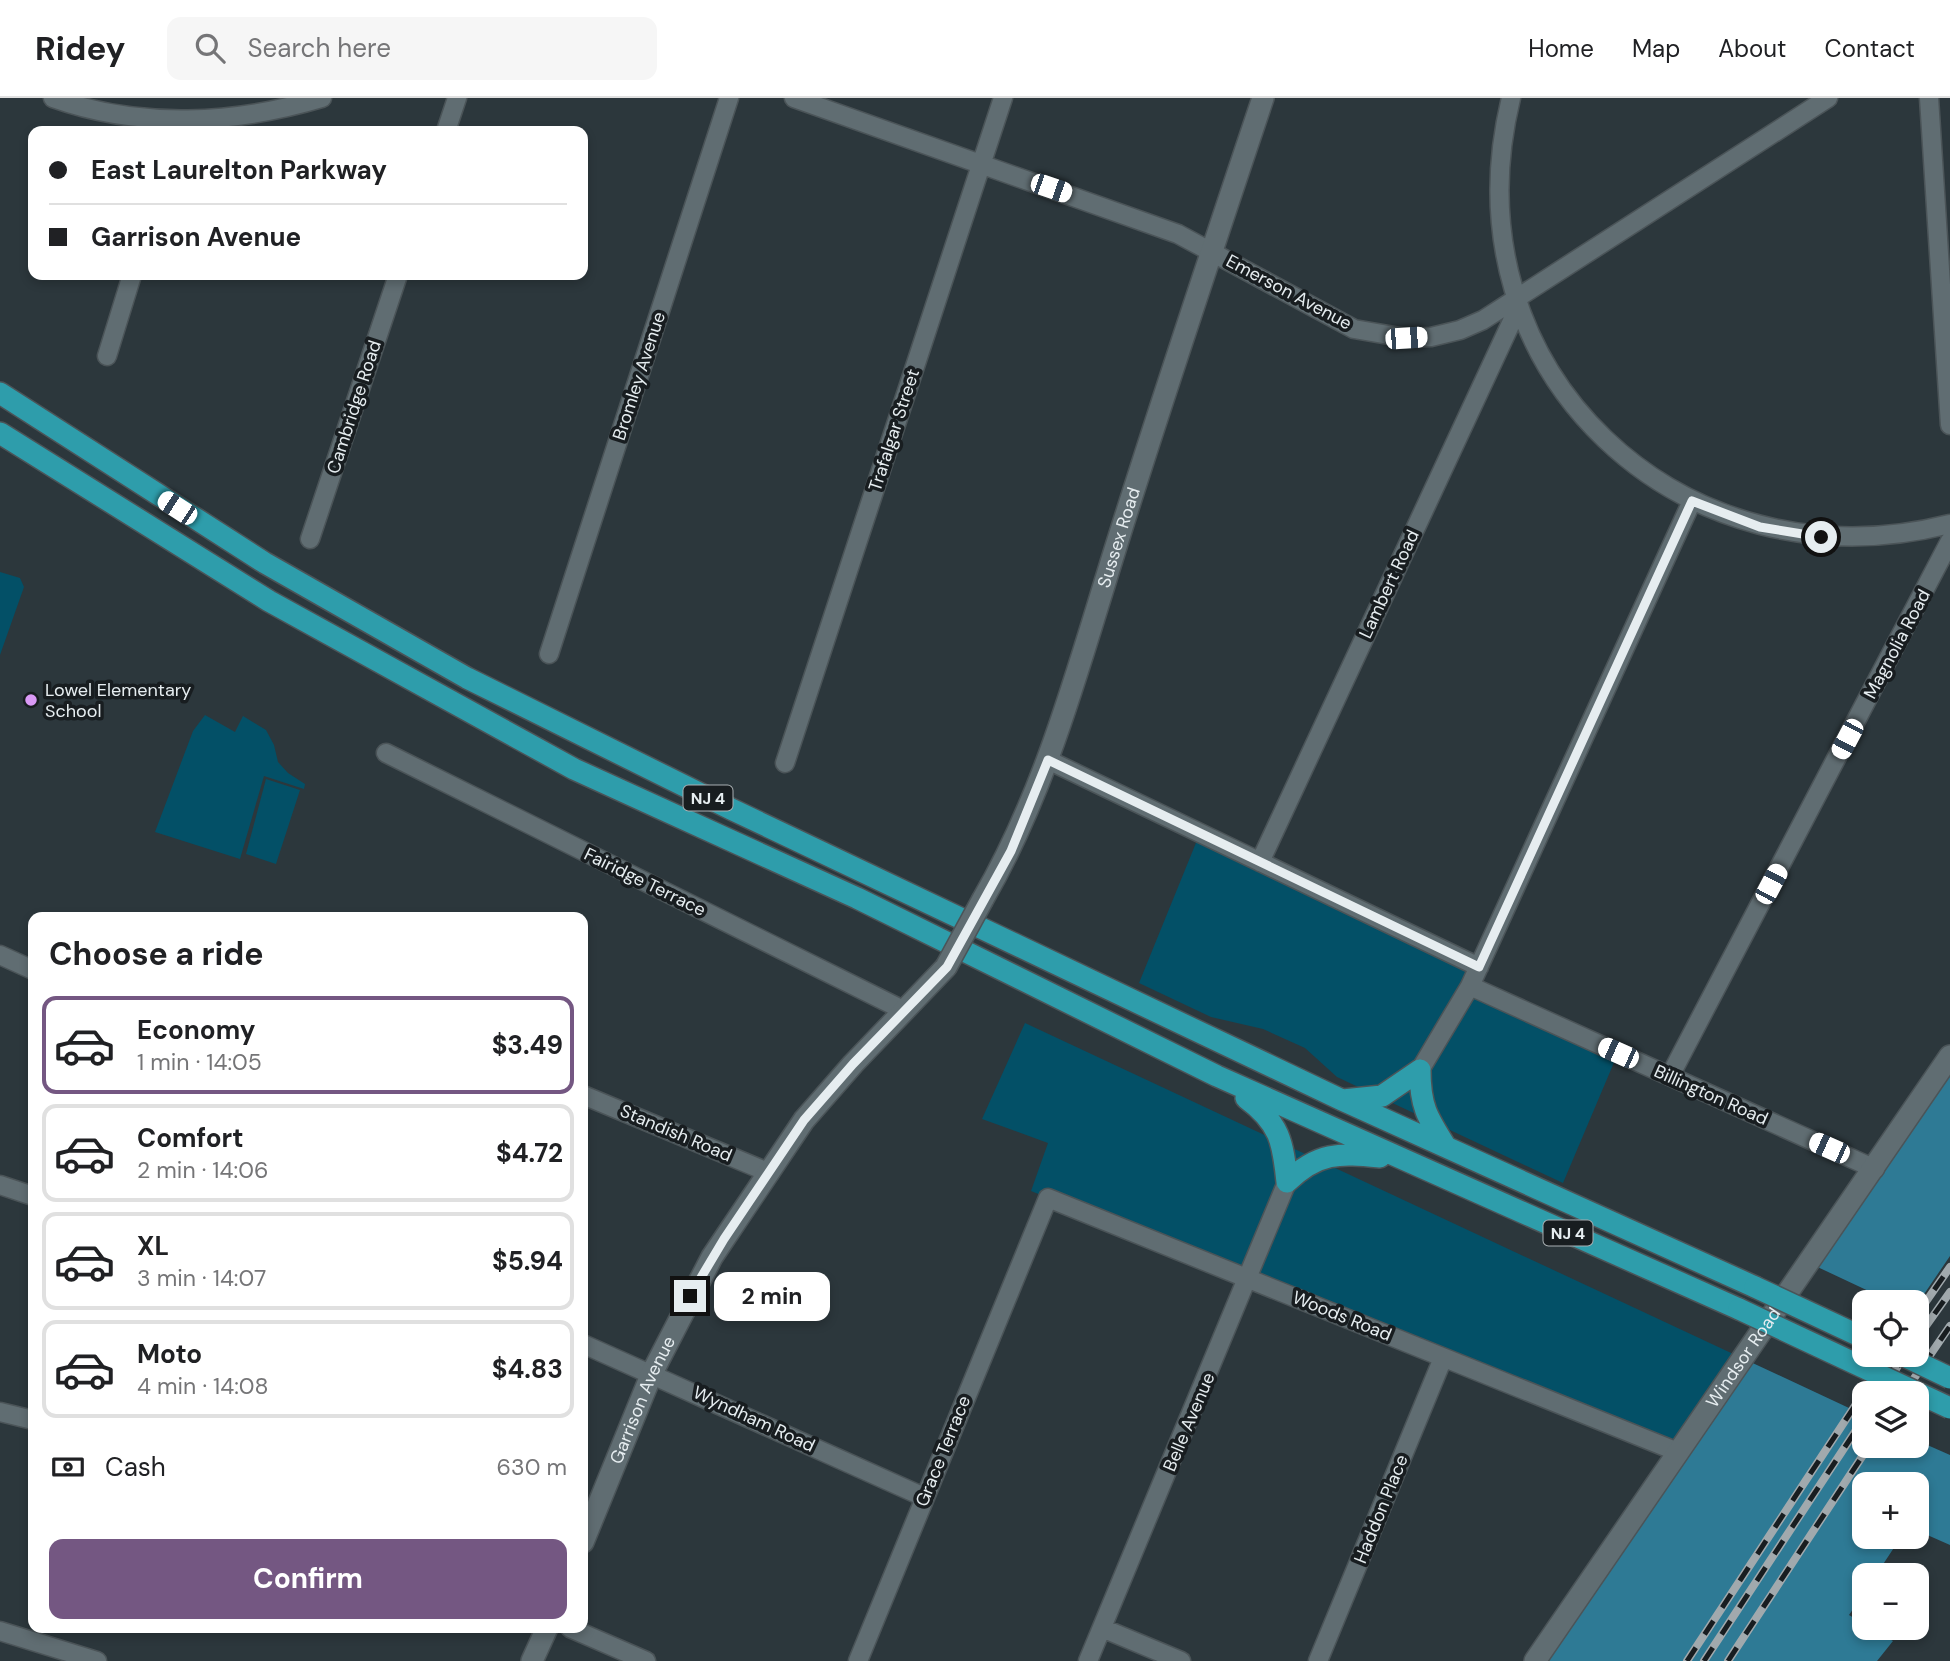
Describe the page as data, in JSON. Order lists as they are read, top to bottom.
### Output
{
  "streets": {
    "highway": ["NJ 4"],
    "street": [
      "Emerson Avenue",
      "Bromley Avenue",
      "Cambridge Road",
      "Trafalgar Street",
      "Sussex Road",
      "Lambert Road",
      "Magnolia Road",
      "Fairidge Terrace",
      "Billington Road",
      "Standish Road",
      "Woods Road",
      "Windsor Road",
      "Garrison Avenue",
      "Wyndham Road",
      "Belle Avenue",
      "Grace Terrace",
      "Haddon Place"
    ]
  },
  "crossings": [
    ["Emerson Avenue", "Trafalgar Street"],
    ["Emerson Avenue", "Sussex Road"],
    ["Emerson Avenue", "Lambert Road"],
    ["Sussex Road", "Garrison Avenue"],
    ["Magnolia Road", "Billington Road"],
    ["Fairidge Terrace", "Garrison Avenue"],
    ["Billington Road", "Windsor Road"],
    ["Standish Road", "Garrison Avenue"],
    ["Woods Road", "Windsor Road"],
    ["Woods Road", "Belle Avenue"],
    ["Woods Road", "Grace Terrace"],
    ["Woods Road", "Haddon Place"],
    ["Garrison Avenue", "Wyndham Road"],
    ["Wyndham Road", "Grace Terrace"]
  ],
  "places": ["Lowel Elementary School"],
  "page": {
    "header": "Ridey",
    "search": "Search here",
    "nav": [
      "Home",
      "Map",
      "About",
      "Contact"
    ],
    "banner": ["East Laurelton Parkway", "Garrison Avenue"],
    "heading": "Choose a ride",
    "list": [
      {
        "name": "Economy",
        "note": "1 min · 14:05",
        "value": "$3.49"
      },
      {
        "name": "Comfort",
        "note": "2 min · 14:06",
        "value": "$4.72"
      },
      {
        "name": "XL",
        "note": "3 min · 14:07",
        "value": "$5.94"
      },
      {
        "name": "Moto",
        "note": "4 min · 14:08",
        "value": "$4.83"
      }
    ],
    "bubble": "2 min",
    "map_buttons": ["+", "−"],
    "pay": ["Cash", "630 m"],
    "buttons": "Confirm"
  }
}
